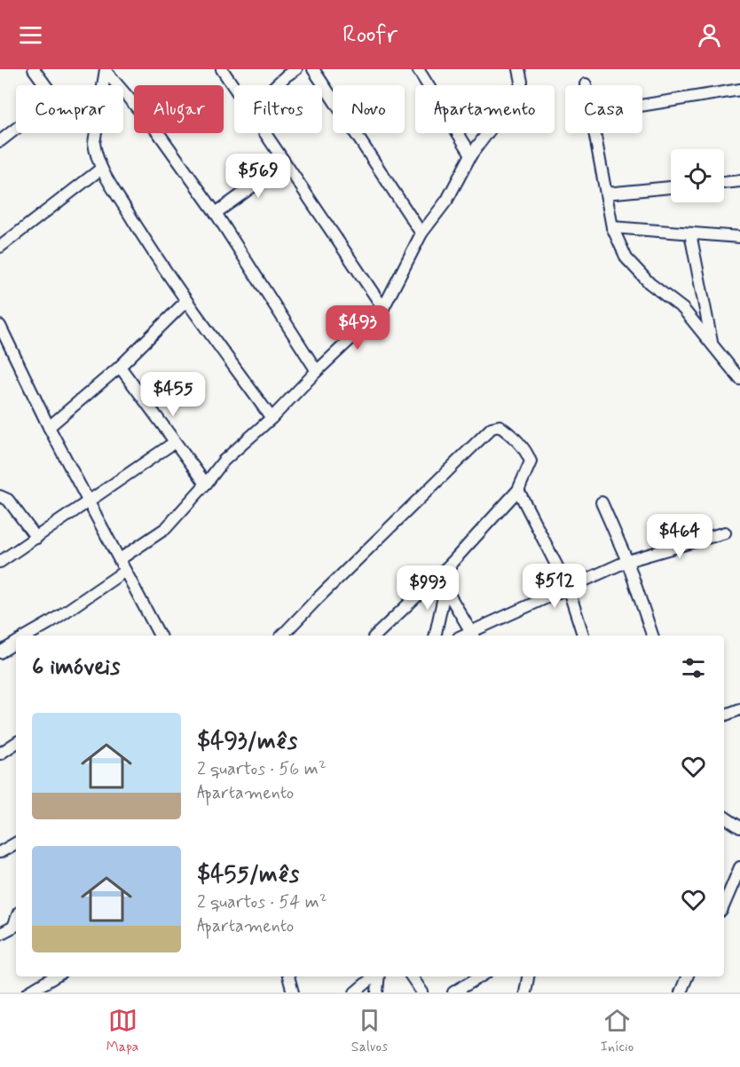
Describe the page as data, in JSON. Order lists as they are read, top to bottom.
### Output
{
  "page": {
    "header": "Roofr",
    "chip": [
      "Comprar",
      "Alugar",
      "Filtros",
      "Novo",
      "Apartamento",
      "Casa"
    ],
    "price": [
      "$569",
      "$493",
      "$455",
      "$464",
      "$512",
      "$993"
    ],
    "heading": "6 imóveis",
    "list": [
      {
        "name": "$493/mês",
        "note": "2 quartos · 56 m² · Apartamento"
      },
      {
        "name": "$455/mês",
        "note": "2 quartos · 54 m² · Apartamento"
      }
    ],
    "tabs": ["Mapa", "Salvos", "Início"]
  }
}
